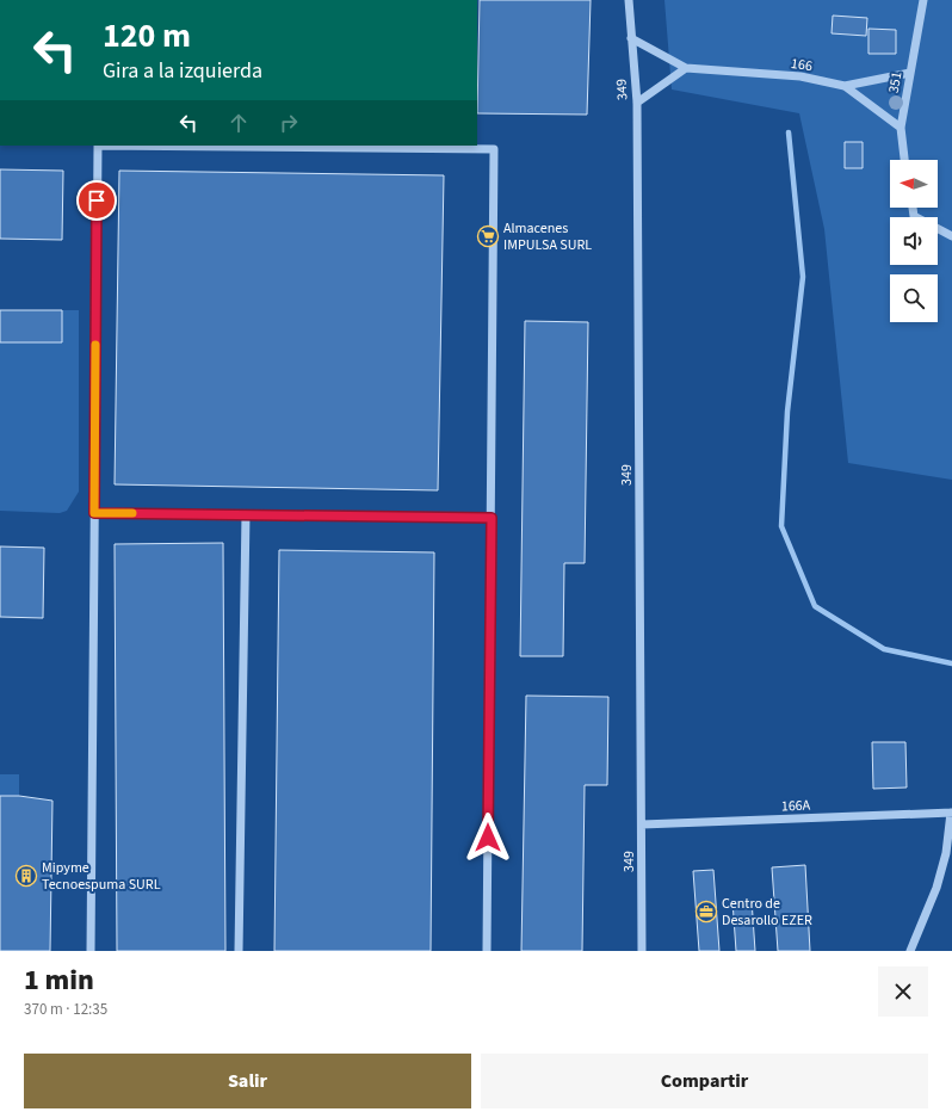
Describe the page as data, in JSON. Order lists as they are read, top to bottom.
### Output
{
  "streets": {
    "street": [
      "166",
      "351",
      "349",
      "166A"
    ]
  },
  "crossings": [
    ["166", "351"],
    ["166", "349"],
    ["349", "166A"]
  ],
  "places": {
    "supermarket": ["Almacenes IMPULSA SURL"],
    "building": ["Mipyme Tecnoespuma SURL"],
    "office": ["Centro de Desarollo EZER"]
  },
  "north": "left",
  "page": {
    "turn": ["120 m", "Gira a la izquierda"],
    "heading": ["1 min", "370 m · 12:35"],
    "buttons": ["Salir", "Compartir"]
  }
}
